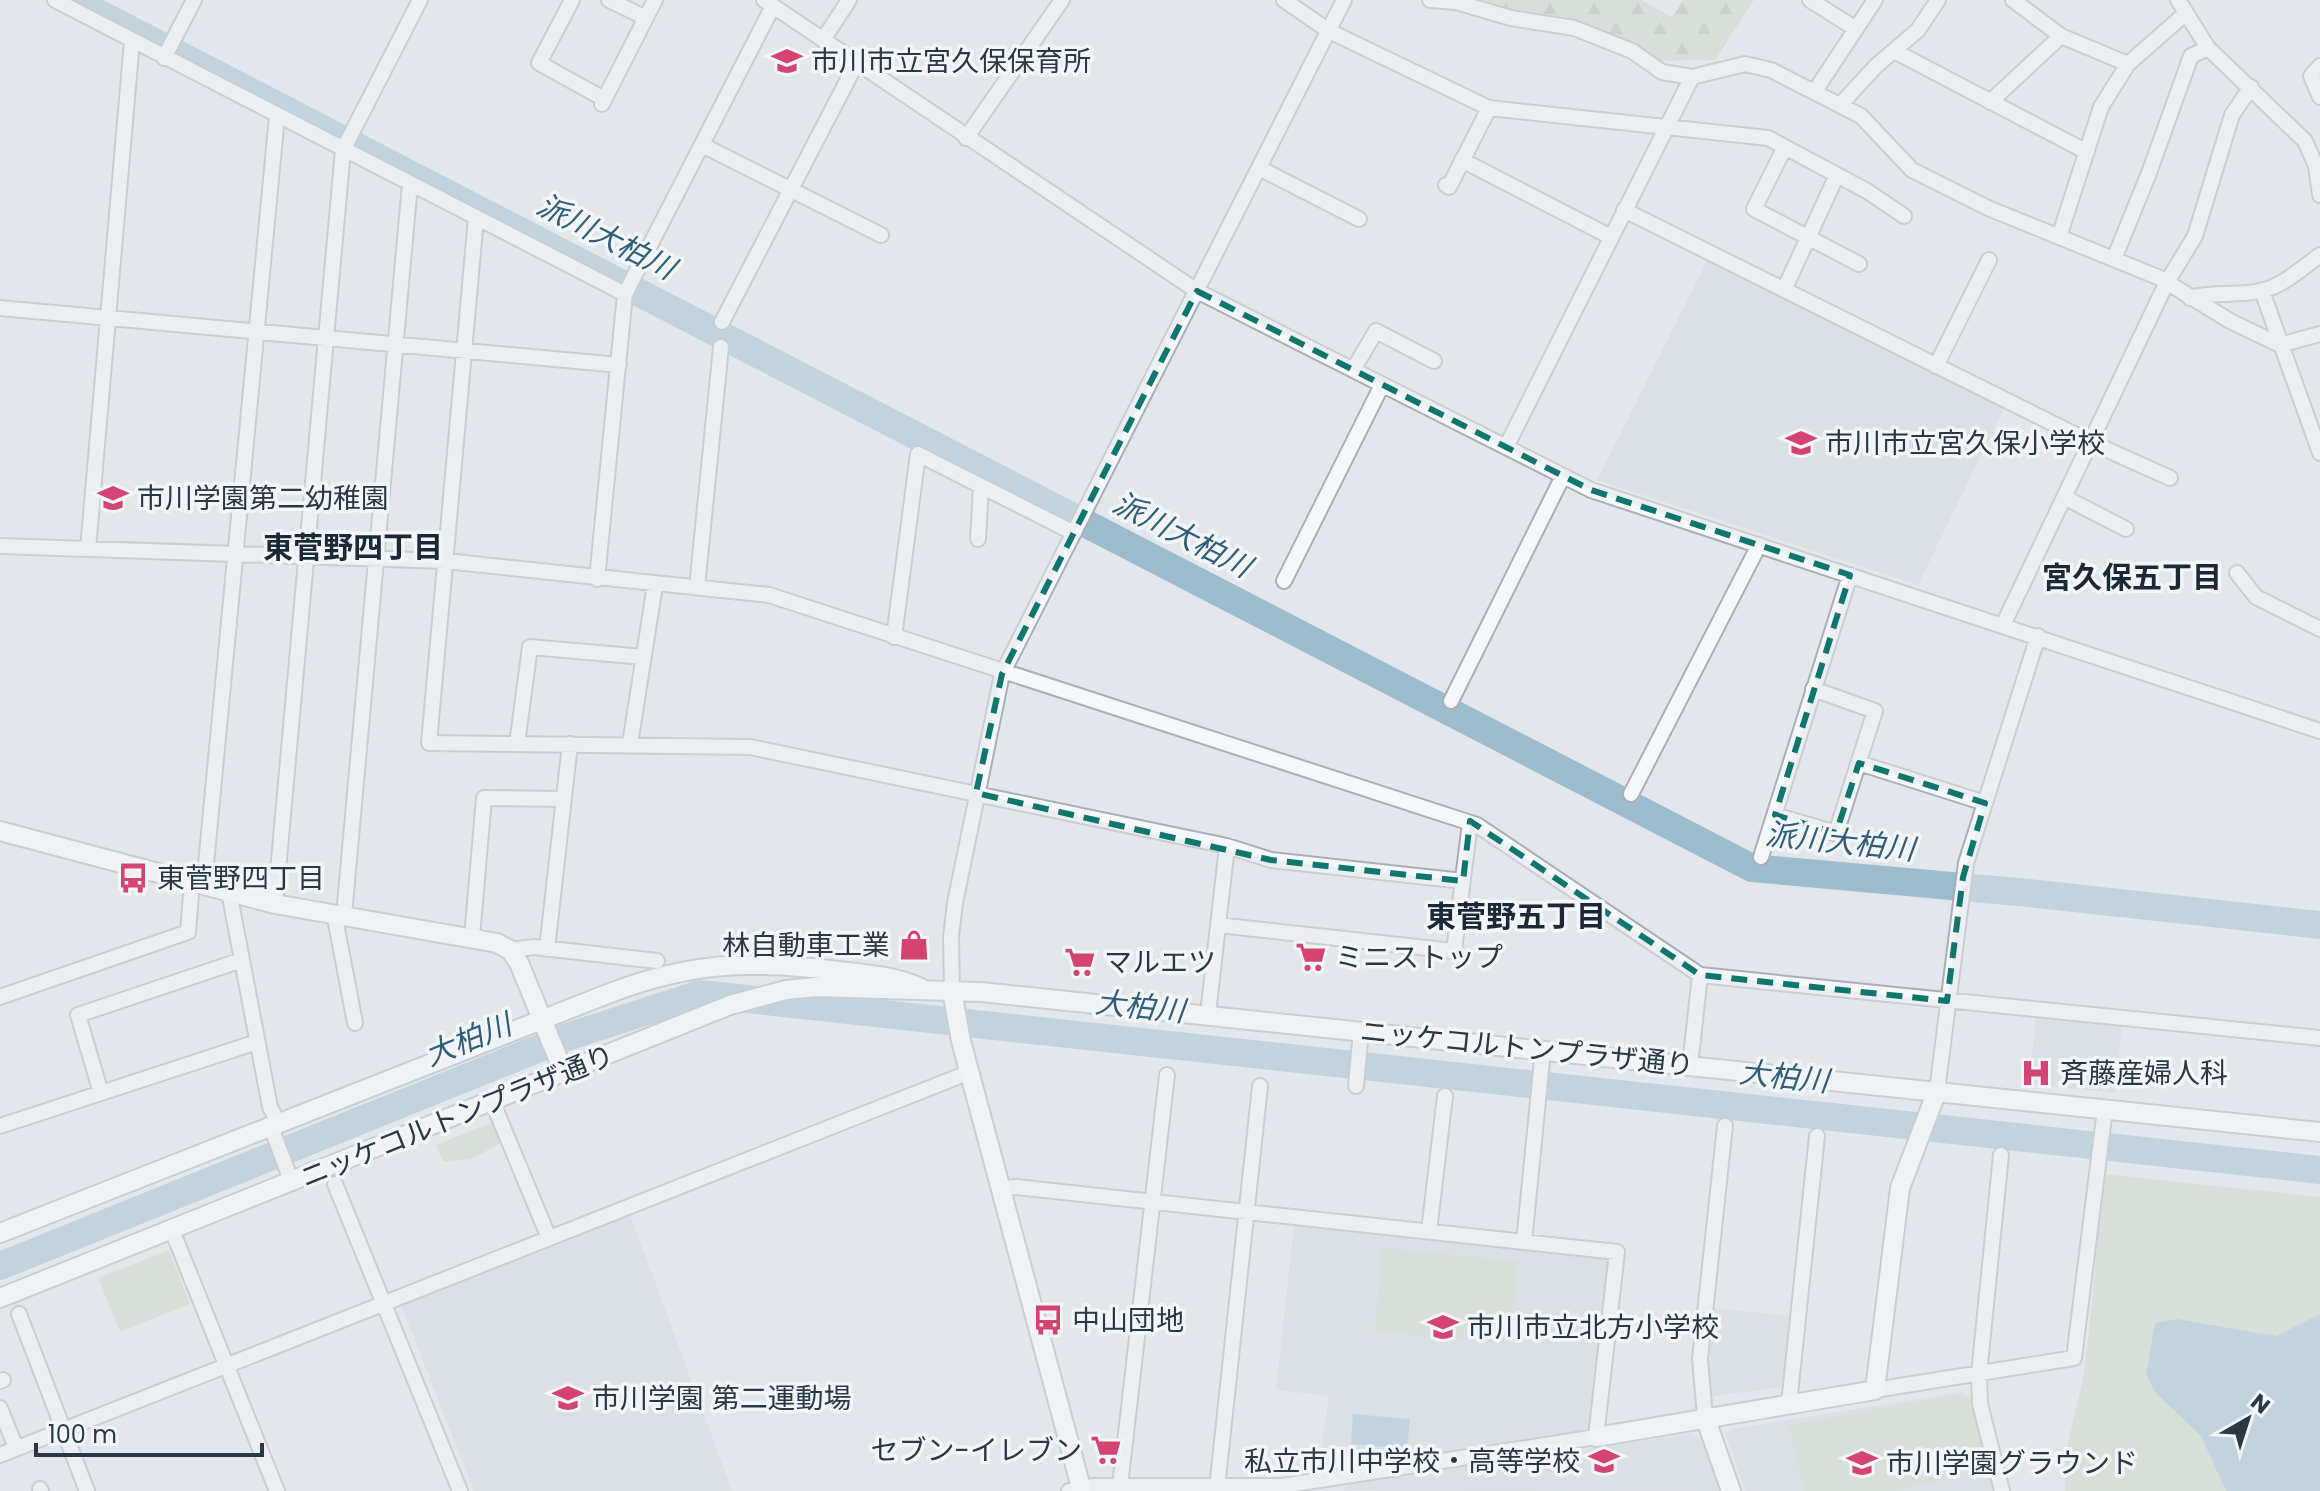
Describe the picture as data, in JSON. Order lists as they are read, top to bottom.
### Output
{
  "streets": {
    "street": ["ニッケコルトンプラザ通り"]
  },
  "districts": ["東菅野四丁目", "宮久保五丁目", "東菅野五丁目"],
  "water": ["派川大柏川", "大柏川"],
  "places": {
    "school or university": [
      "市川市立宮久保保育所",
      "市川市立宮久保小学校",
      "市川学園第二幼稚園",
      "市川市立北方小学校",
      "市川学園 第二運動場",
      "私立市川中学校・高等学校",
      "市川学園グラウンド"
    ],
    "bus stop": ["東菅野四丁目", "中山団地"],
    "shop": ["林自動車工業"],
    "supermarket": ["ミニストップ", "マルエツ", "セブン-イレブン"],
    "hospital": ["斉藤産婦人科"]
  },
  "scale_bar": "100 m",
  "north": "top right"
}
